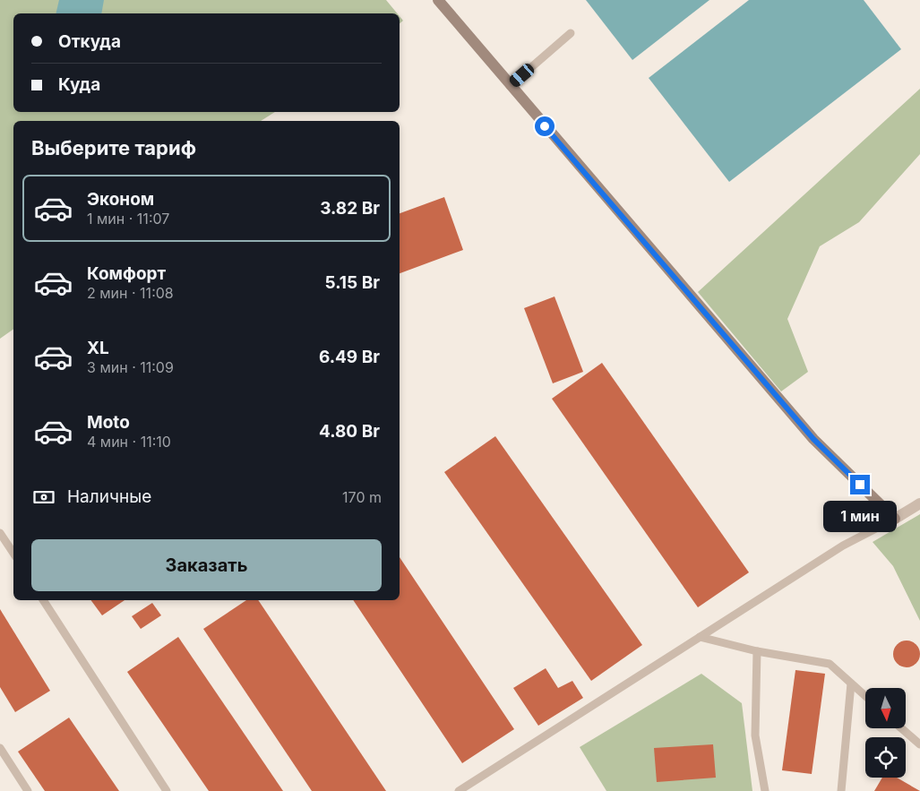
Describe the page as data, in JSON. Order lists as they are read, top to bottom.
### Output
{
  "north": "bottom",
  "page": {
    "banner": ["Откуда", "Куда"],
    "heading": "Выберите тариф",
    "list": [
      {
        "name": "Эконом",
        "note": "1 мин · 11:07",
        "value": "3.82 Br"
      },
      {
        "name": "Комфорт",
        "note": "2 мин · 11:08",
        "value": "5.15 Br"
      },
      {
        "name": "XL",
        "note": "3 мин · 11:09",
        "value": "6.49 Br"
      },
      {
        "name": "Moto",
        "note": "4 мин · 11:10",
        "value": "4.80 Br"
      }
    ],
    "pay": ["Наличные", "170 m"],
    "bubble": "1 мин",
    "buttons": "Заказать"
  }
}
